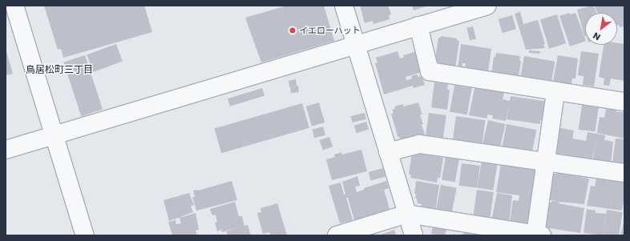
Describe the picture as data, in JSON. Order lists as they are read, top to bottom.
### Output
{
  "districts": ["鳥居松町三丁目"],
  "places": ["イエローハット"],
  "north": "bottom left"
}
